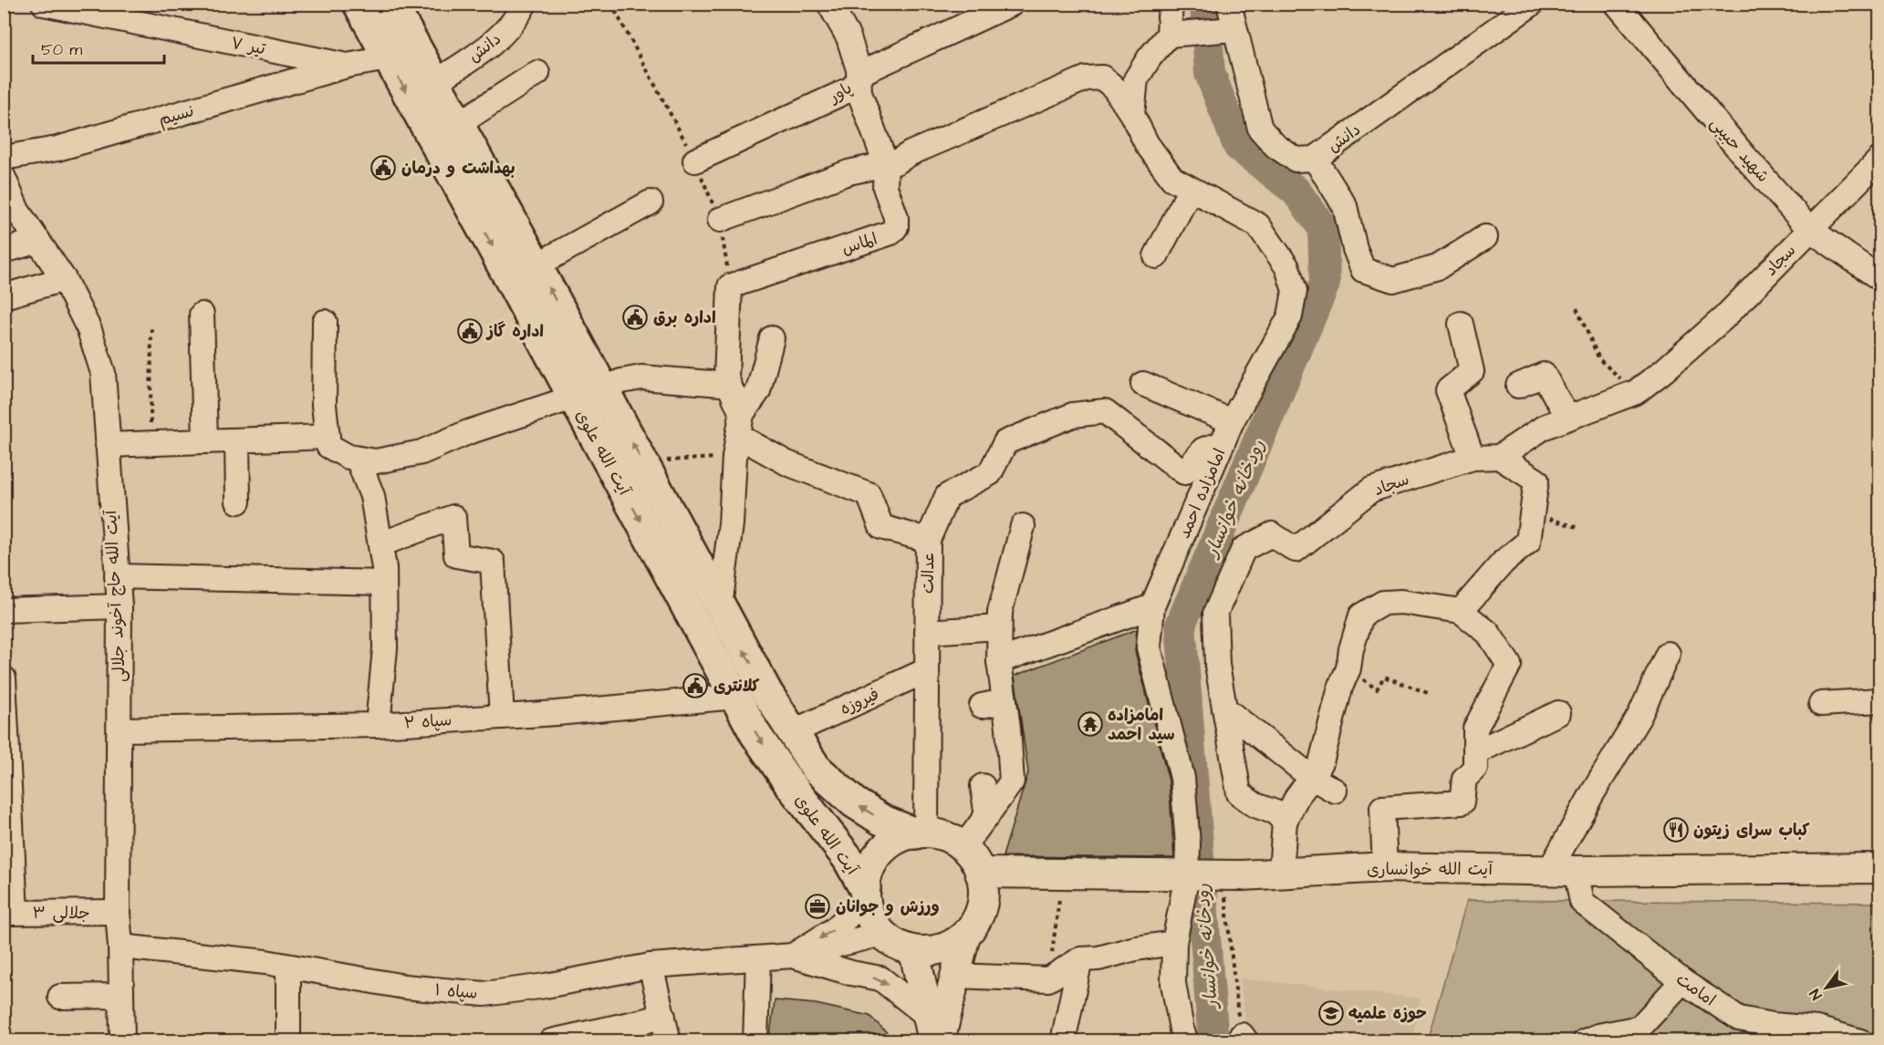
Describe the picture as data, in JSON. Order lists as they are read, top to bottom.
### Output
{
  "streets": {
    "highway": ["آیت الله علوی"],
    "main road": ["آیت الله خوانساری"],
    "street": [
      "۷ تیر",
      "دانش",
      "پاور",
      "نسیم",
      "شهید حبیبی",
      "الماس",
      "سجاد",
      "امامزاده احمد",
      "عدالت",
      "آیت الله حاج آخوند جلالی",
      "فیروزه",
      "سپاه ۲",
      "جلالی ۳",
      "امامت",
      "سپاه ۱"
    ]
  },
  "crossings": [
    ["۷ تیر", "نسیم"],
    ["۷ تیر", "آیت الله علوی"],
    ["دانش", "آیت الله علوی"],
    ["شهید حبیبی", "سجاد"],
    ["آیت الله علوی", "عدالت"],
    ["آیت الله علوی", "فیروزه"],
    ["آیت الله علوی", "سپاه ۲"],
    ["آیت الله علوی", "آیت الله خوانساری"],
    ["امامزاده احمد", "آیت الله خوانساری"],
    ["عدالت", "فیروزه"],
    ["عدالت", "آیت الله خوانساری"],
    ["آیت الله حاج آخوند جلالی", "سپاه ۲"],
    ["آیت الله حاج آخوند جلالی", "جلالی ۳"],
    ["آیت الله حاج آخوند جلالی", "سپاه ۱"],
    ["آیت الله خوانساری", "امامت"]
  ],
  "water": ["رودخانه خوانسار"],
  "places": {
    "public building": [
      "بهداشت و درمان",
      "اداره برق",
      "اداره گاز",
      "کلانتری"
    ],
    "temple": ["امامزاده سید احمد"],
    "restaurant": ["کباب سرای زیتون"],
    "office": ["ورزش و جوانان"],
    "school or university": ["حوزه علمیه"]
  },
  "scale_bar": "50 m",
  "north": "bottom left"
}
